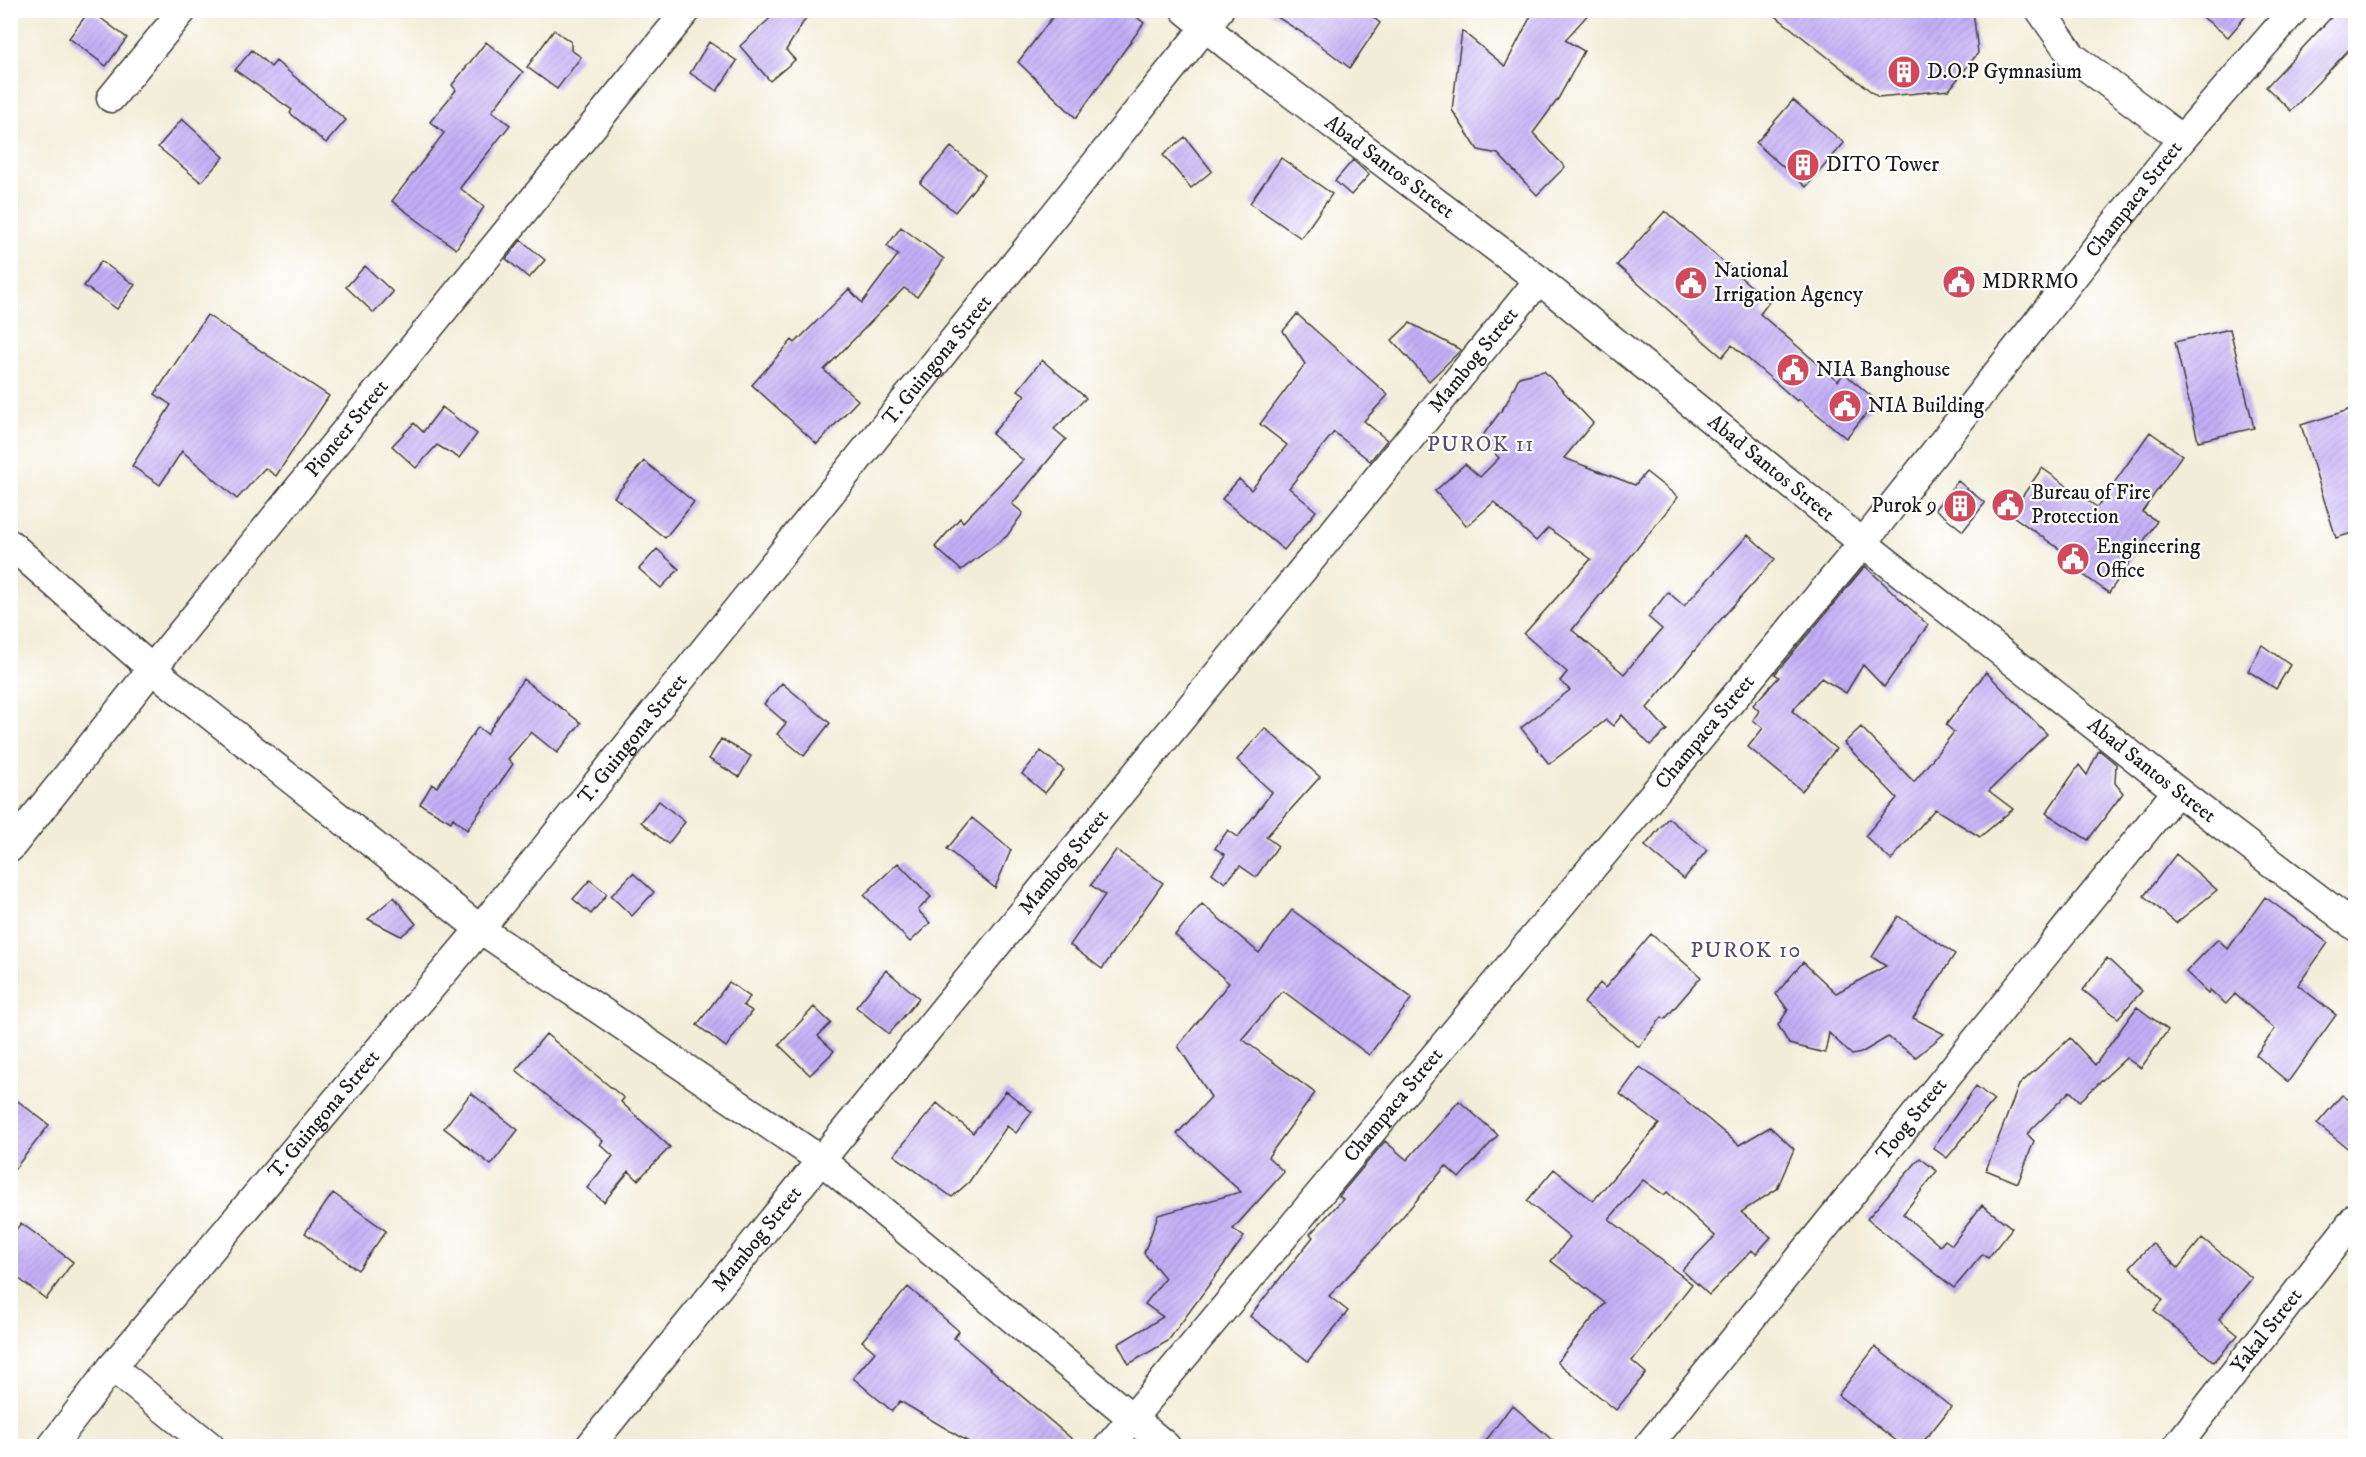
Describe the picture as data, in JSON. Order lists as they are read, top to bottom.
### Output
{
  "streets": {
    "street": [
      "Abad Santos Street",
      "Champaca Street",
      "Mambog Street",
      "T. Guingona Street",
      "Pioneer Street",
      "Toog Street",
      "Yakal Street"
    ]
  },
  "crossings": [
    ["Abad Santos Street", "Champaca Street"],
    ["Abad Santos Street", "Mambog Street"],
    ["Abad Santos Street", "T. Guingona Street"],
    ["Abad Santos Street", "Toog Street"]
  ],
  "districts": ["PUROK 11", "PUROK 10"],
  "places": {
    "building": ["D.O.P Gymnasium", "DITO Tower", "Purok 9"],
    "public building": [
      "MDRRMO",
      "National Irrigation Agency",
      "NIA Banghouse",
      "NIA Building",
      "Bureau of Fire Protection",
      "Engineering Office"
    ]
  }
}
